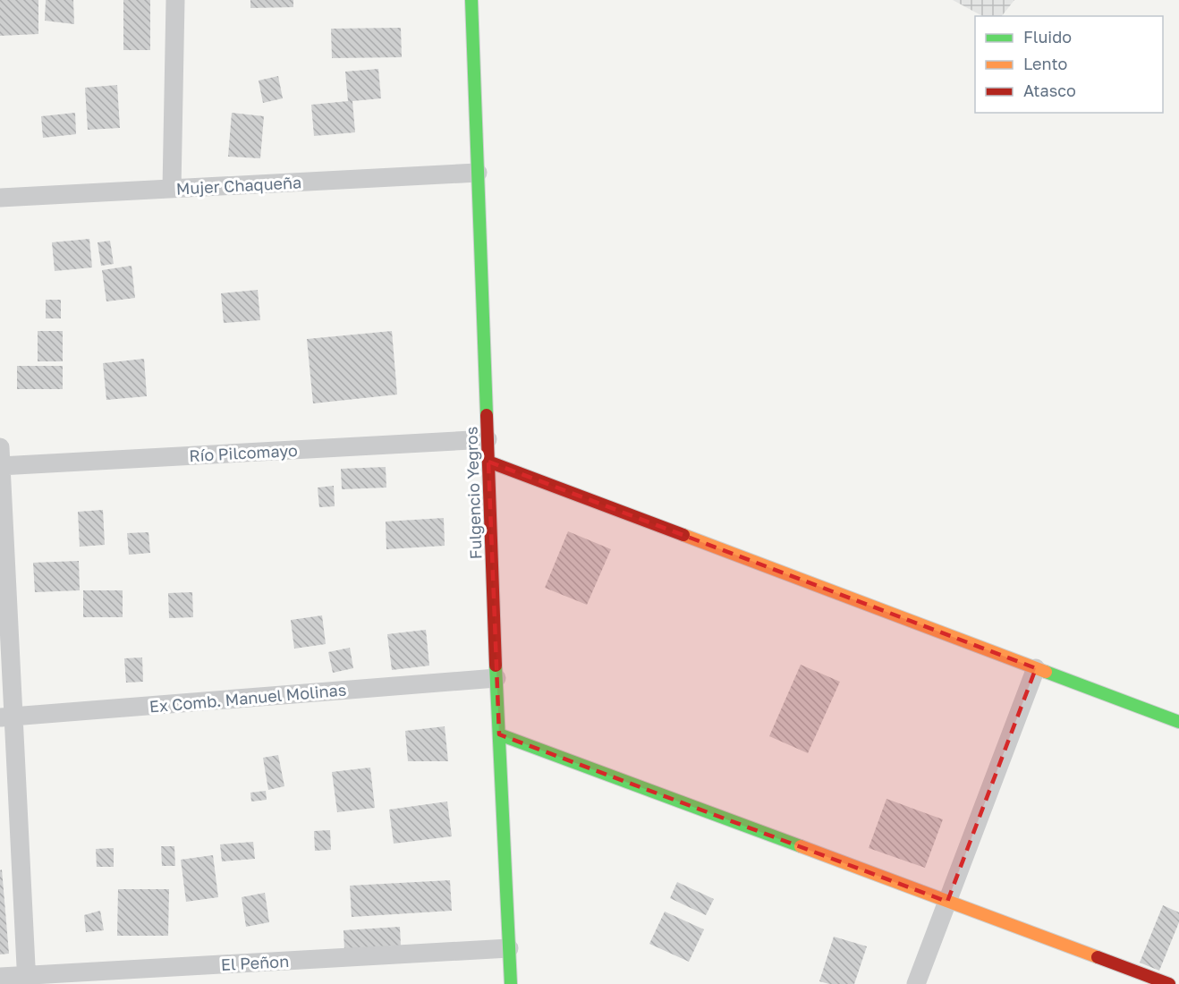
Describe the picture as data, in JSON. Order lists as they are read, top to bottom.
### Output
{
  "streets": {
    "street": [
      "Mujer Chaqueña",
      "Río Pilcomayo",
      "Fulgencio Yegros",
      "Ex Comb. Manuel Molinas",
      "El Peñon"
    ]
  },
  "crossings": [
    ["Mujer Chaqueña", "Fulgencio Yegros"],
    ["Río Pilcomayo", "Fulgencio Yegros"],
    ["Fulgencio Yegros", "Ex Comb. Manuel Molinas"],
    ["Fulgencio Yegros", "El Peñon"]
  ],
  "legend": ["Fluido", "Lento", "Atasco"]
}
